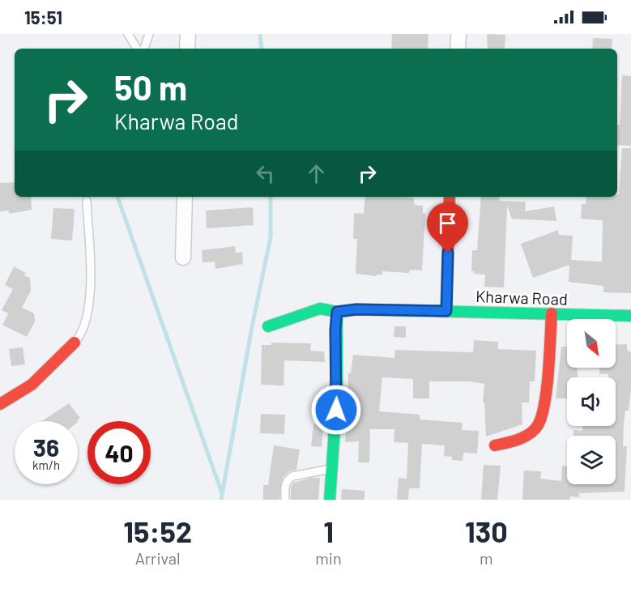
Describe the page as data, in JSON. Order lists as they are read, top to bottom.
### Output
{
  "streets": {
    "street": ["Kharwa Road"]
  },
  "north": "bottom right",
  "page": {
    "status": "15:51",
    "turn": ["50 m", "Kharwa Road"],
    "speed": "36 km/h",
    "limit": "40",
    "eta": [
      "15:52",
      "Arrival",
      "1",
      "min",
      "130",
      "m"
    ]
  }
}
